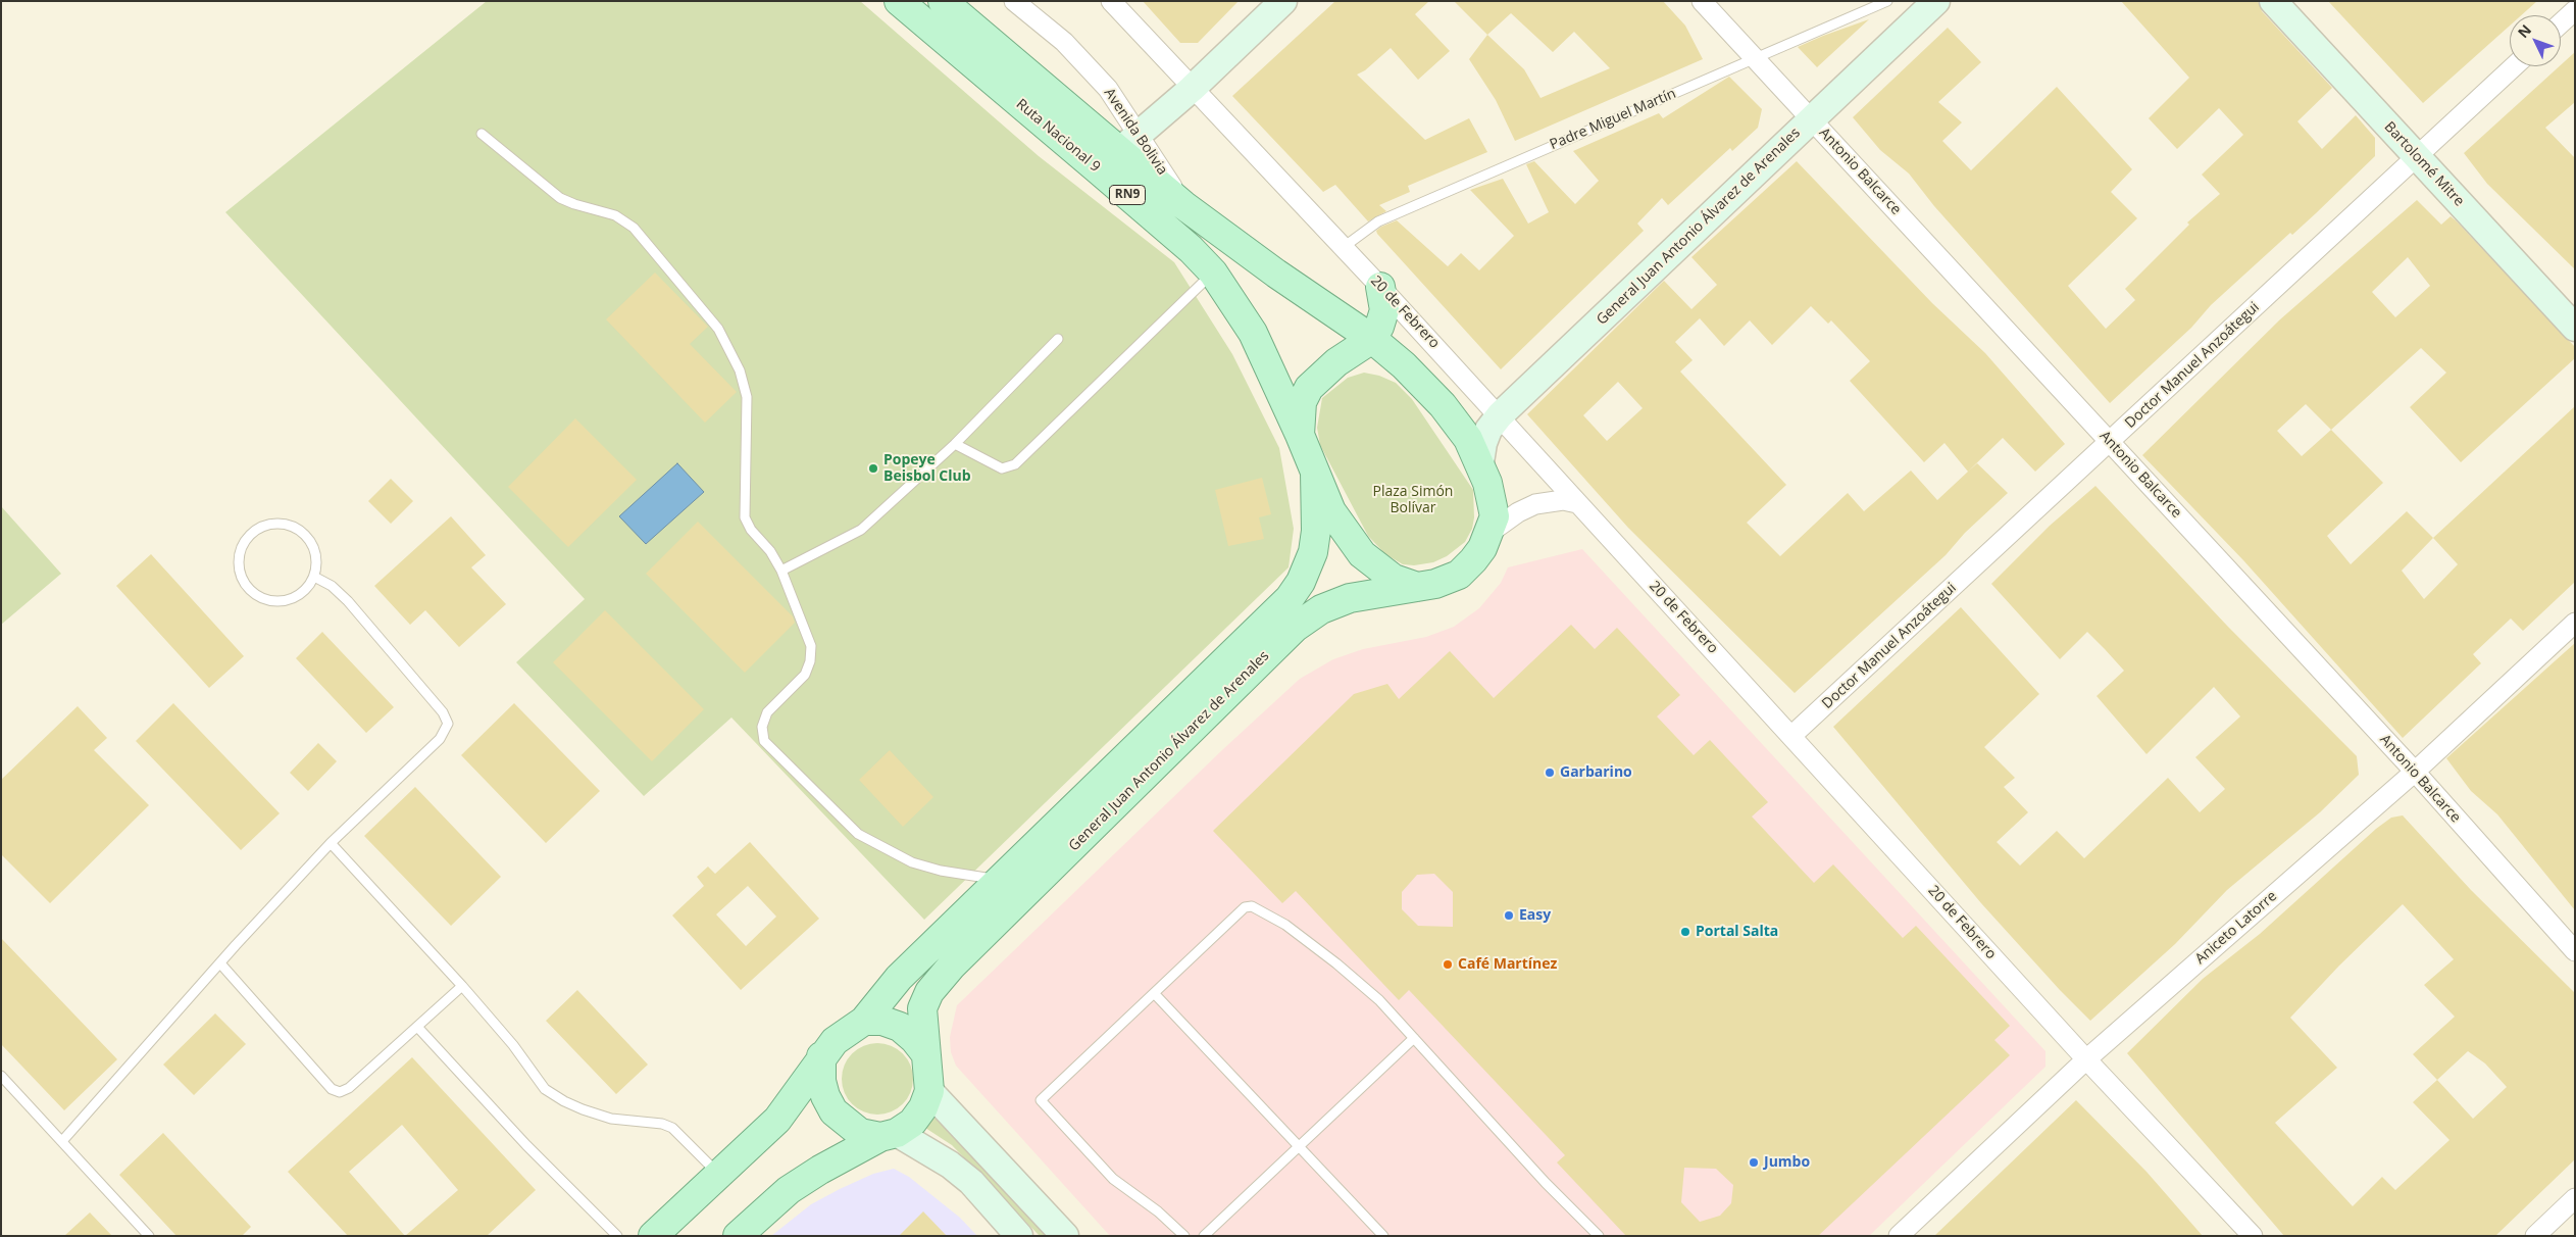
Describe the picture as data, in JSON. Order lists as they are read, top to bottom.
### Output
{
  "streets": {
    "main road": ["Ruta Nacional 9", "RN9", "General Juan Antonio Álvarez de Arenales"],
    "street": [
      "Avenida Bolivia",
      "Bartolomé Mitre",
      "Antonio Balcarce",
      "20 de Febrero",
      "Doctor Manuel Anzoátegui",
      "Aniceto Latorre"
    ],
    "lane": ["Padre Miguel Martín"]
  },
  "crossings": [
    ["Padre Miguel Martín", "Antonio Balcarce"],
    ["Padre Miguel Martín", "20 de Febrero"],
    ["Avenida Bolivia", "Ruta Nacional 9"],
    ["Ruta Nacional 9", "General Juan Antonio Álvarez de Arenales"],
    ["Bartolomé Mitre", "Doctor Manuel Anzoátegui"],
    ["Antonio Balcarce", "General Juan Antonio Álvarez de Arenales"],
    ["Antonio Balcarce", "Doctor Manuel Anzoátegui"],
    ["Antonio Balcarce", "Aniceto Latorre"],
    ["General Juan Antonio Álvarez de Arenales", "20 de Febrero"],
    ["20 de Febrero", "Doctor Manuel Anzoátegui"],
    ["20 de Febrero", "Aniceto Latorre"]
  ],
  "parks": ["Plaza Simón Bolívar"],
  "places": [
    "Popeye Beisbol Club",
    "Garbarino",
    "Easy",
    "Portal Salta",
    "Café Martínez",
    "Jumbo"
  ],
  "north": "top left"
}
